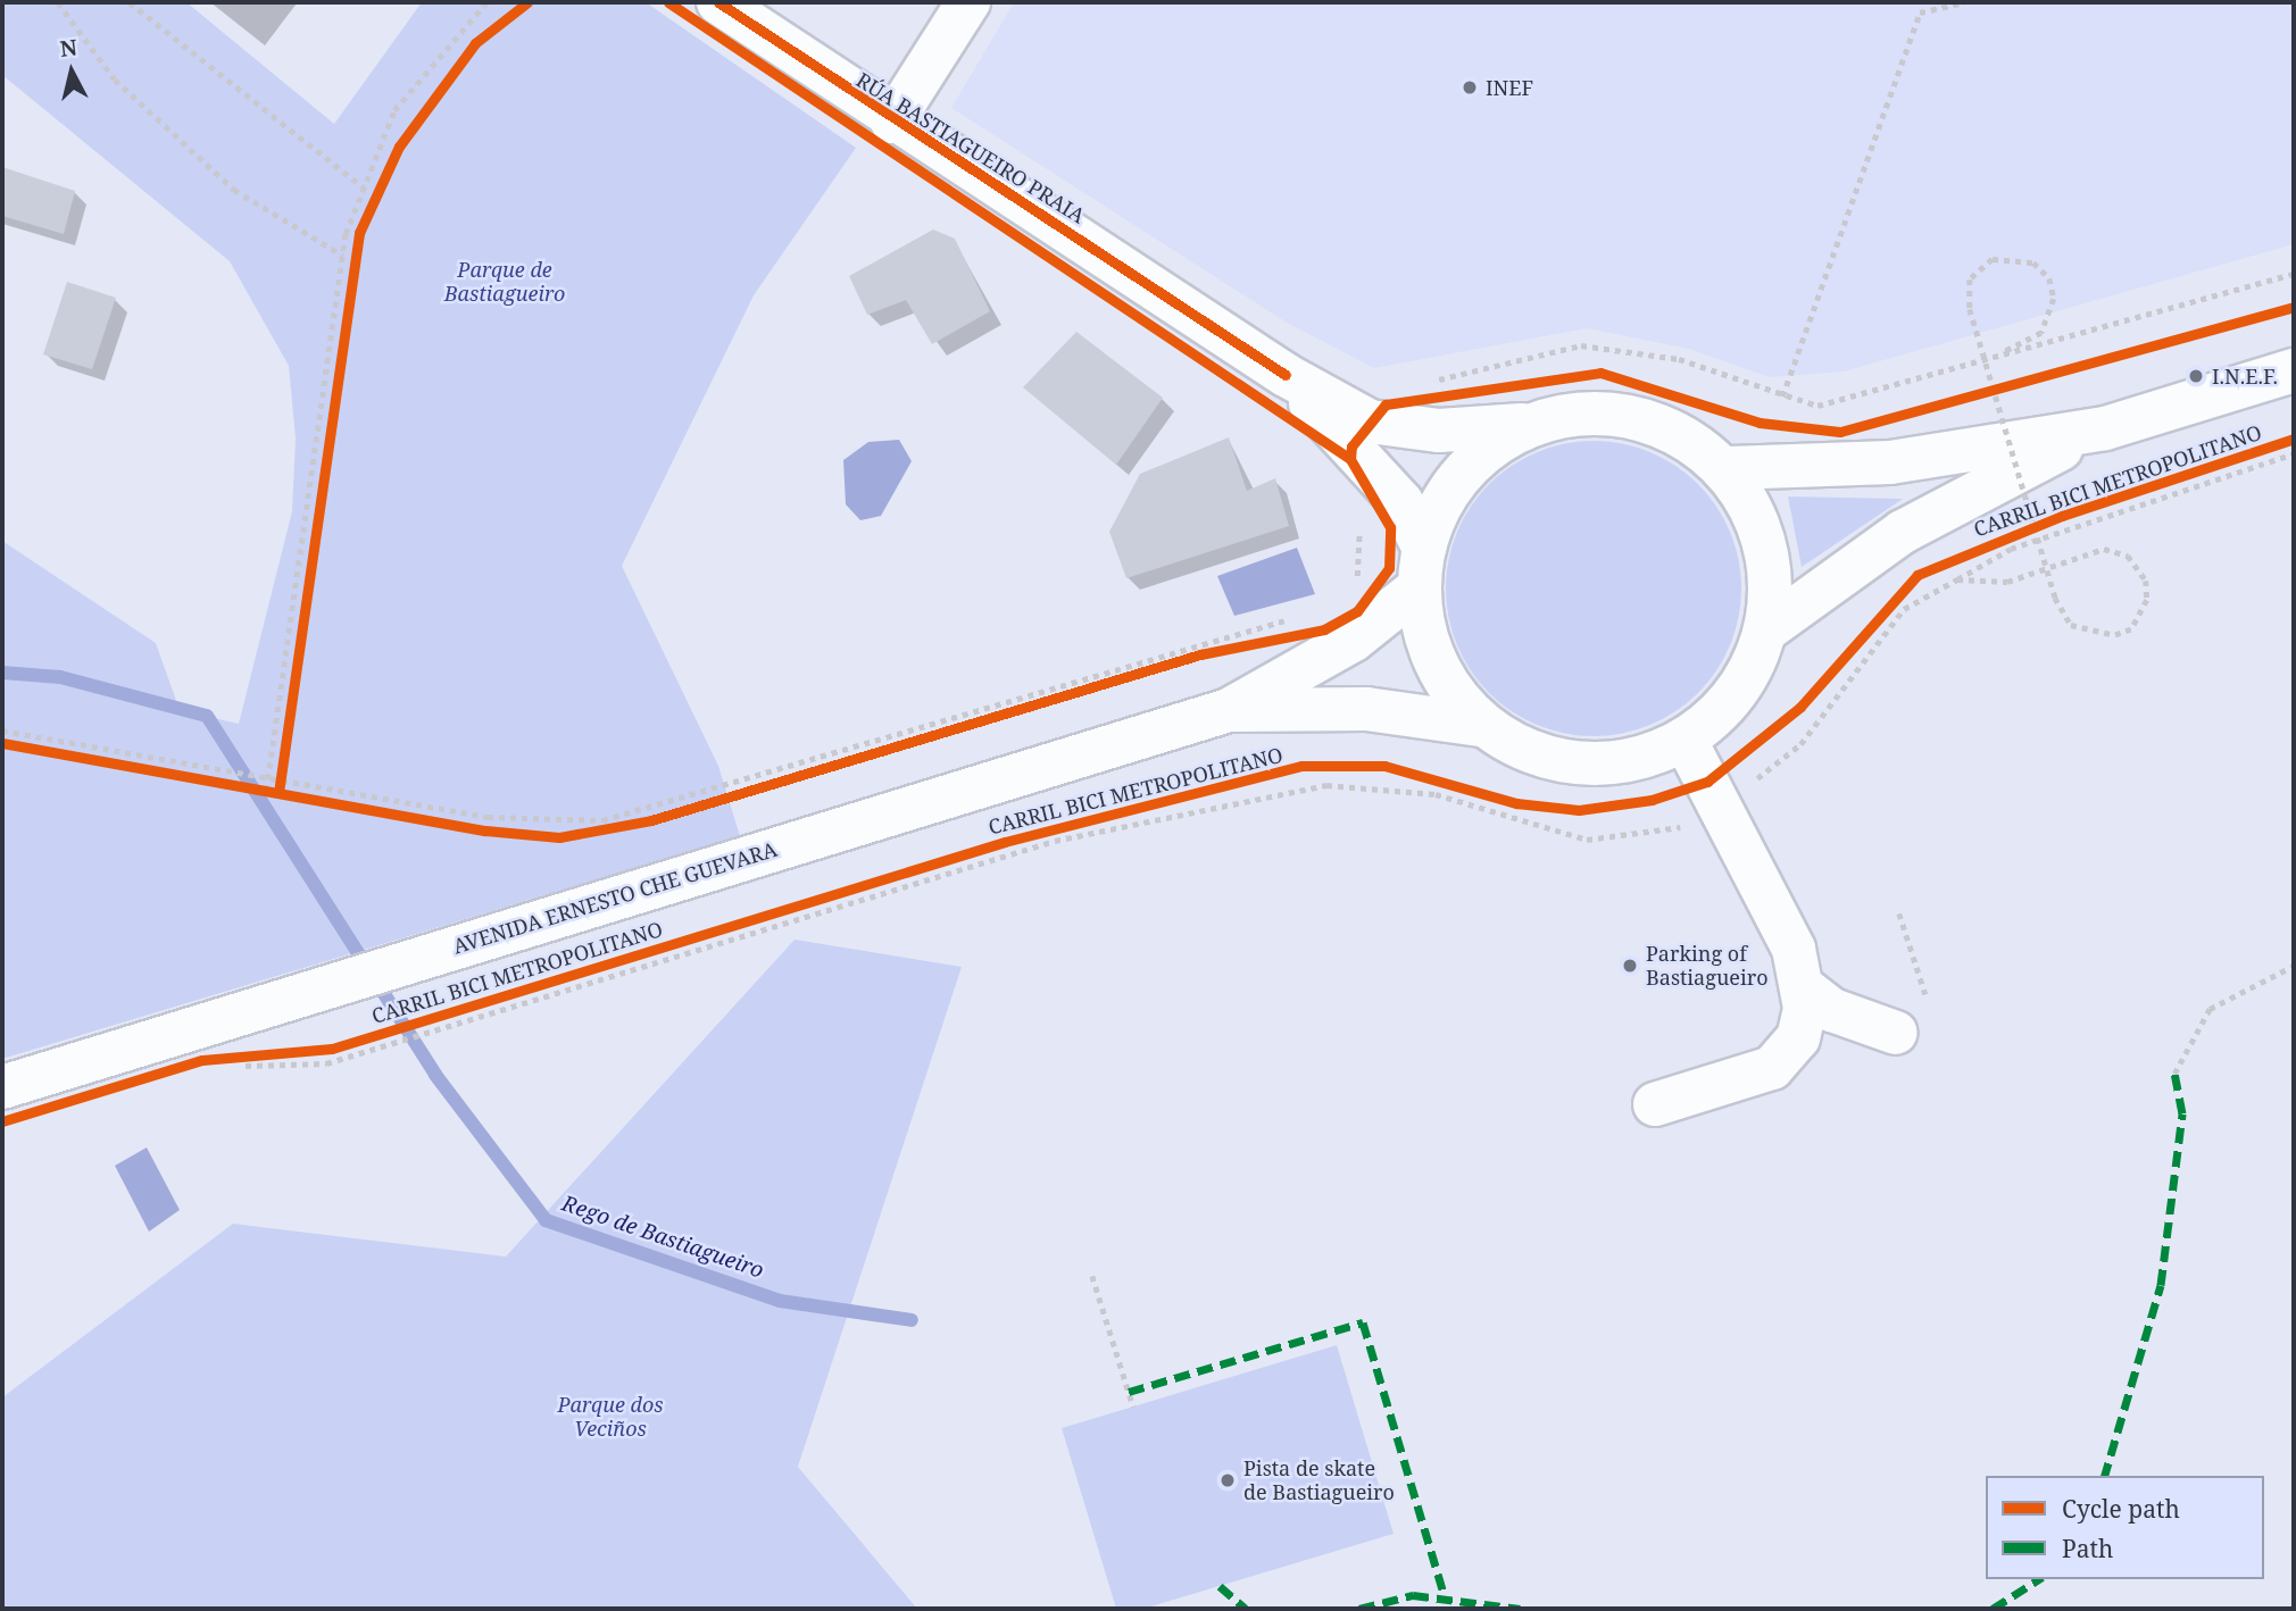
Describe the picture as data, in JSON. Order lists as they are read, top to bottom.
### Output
{
  "streets": {
    "main road": ["RÚA BASTIAGUEIRO PRAIA", "AVENIDA ERNESTO CHE GUEVARA"],
    "cycle path": ["CARRIL BICI METROPOLITANO"]
  },
  "water": ["Rego de Bastiagueiro"],
  "parks": ["Parque de Bastiagueiro", "Parque dos Veciños"],
  "places": [
    "INEF",
    "I.N.E.F.",
    "Parking of Bastiagueiro",
    "Pista de skate de Bastiagueiro"
  ],
  "legend": ["Cycle path", "Path"],
  "north": "top"
}
